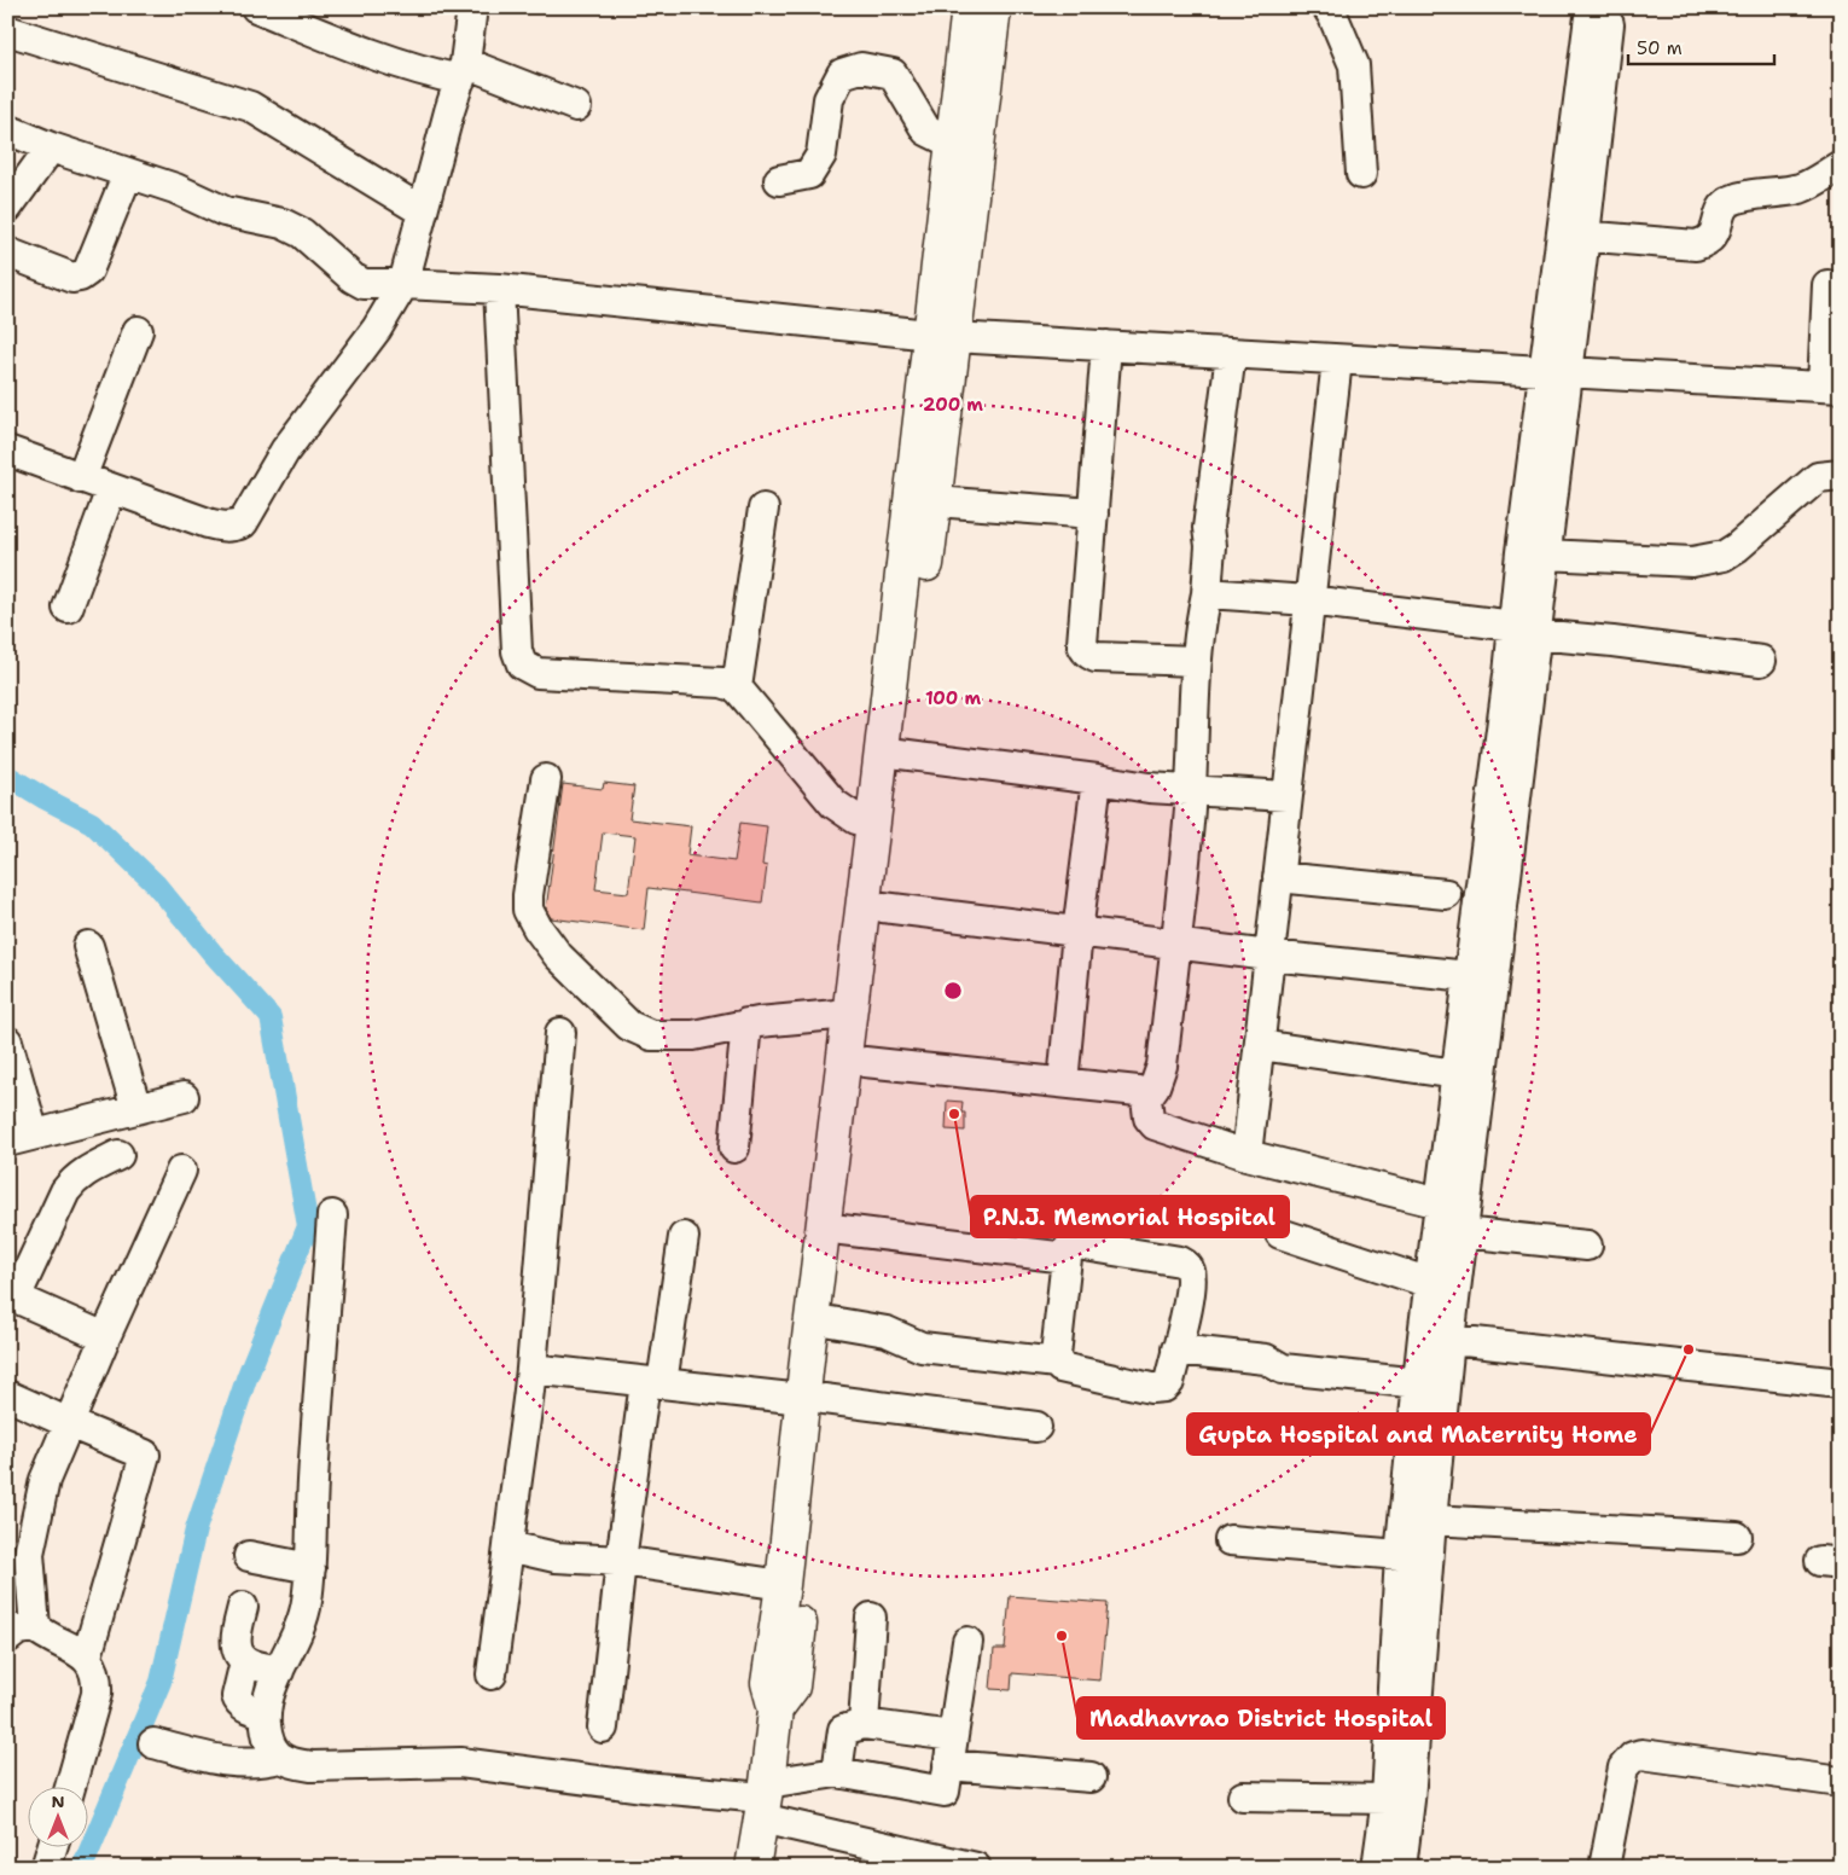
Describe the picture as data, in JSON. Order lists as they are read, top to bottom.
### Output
{
  "places": ["P.N.J. Memorial Hospital", "Gupta Hospital and Maternity Home", "Madhavrao District Hospital"],
  "scale_bar": "50 m",
  "north": "top",
  "rings": ["200 m", "100 m"]
}
